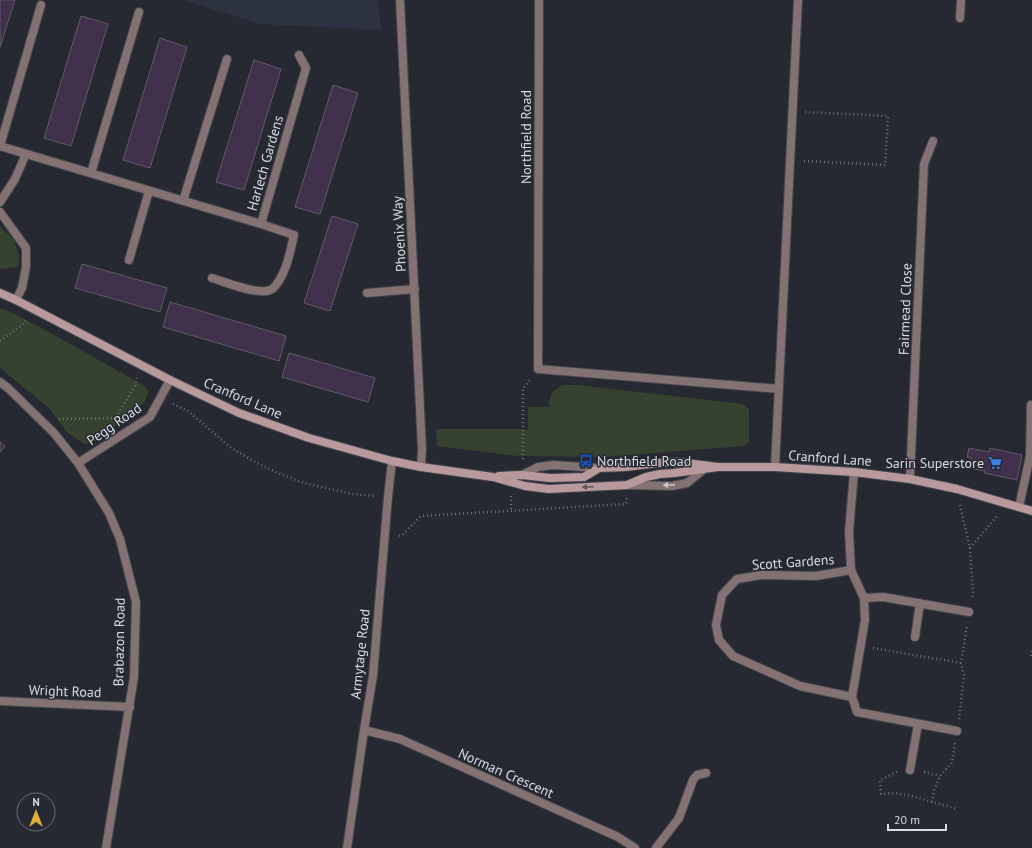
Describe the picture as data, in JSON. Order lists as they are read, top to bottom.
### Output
{
  "streets": {
    "street": [
      "Northfield Road",
      "Harlech Gardens",
      "Phoenix Way",
      "Fairmead Close",
      "Cranford Lane",
      "Pegg Road",
      "Scott Gardens",
      "Brabazon Road",
      "Armytage Road",
      "Wright Road",
      "Norman Crescent"
    ]
  },
  "crossings": [
    ["Phoenix Way", "Cranford Lane"],
    ["Fairmead Close", "Cranford Lane"],
    ["Cranford Lane", "Pegg Road"],
    ["Cranford Lane", "Scott Gardens"],
    ["Cranford Lane", "Armytage Road"],
    ["Pegg Road", "Brabazon Road"],
    ["Brabazon Road", "Wright Road"],
    ["Armytage Road", "Norman Crescent"]
  ],
  "places": {
    "bus stop": ["Northfield Road"],
    "supermarket": ["Sarin Superstore"]
  },
  "scale_bar": "20 m",
  "north": "top"
}
